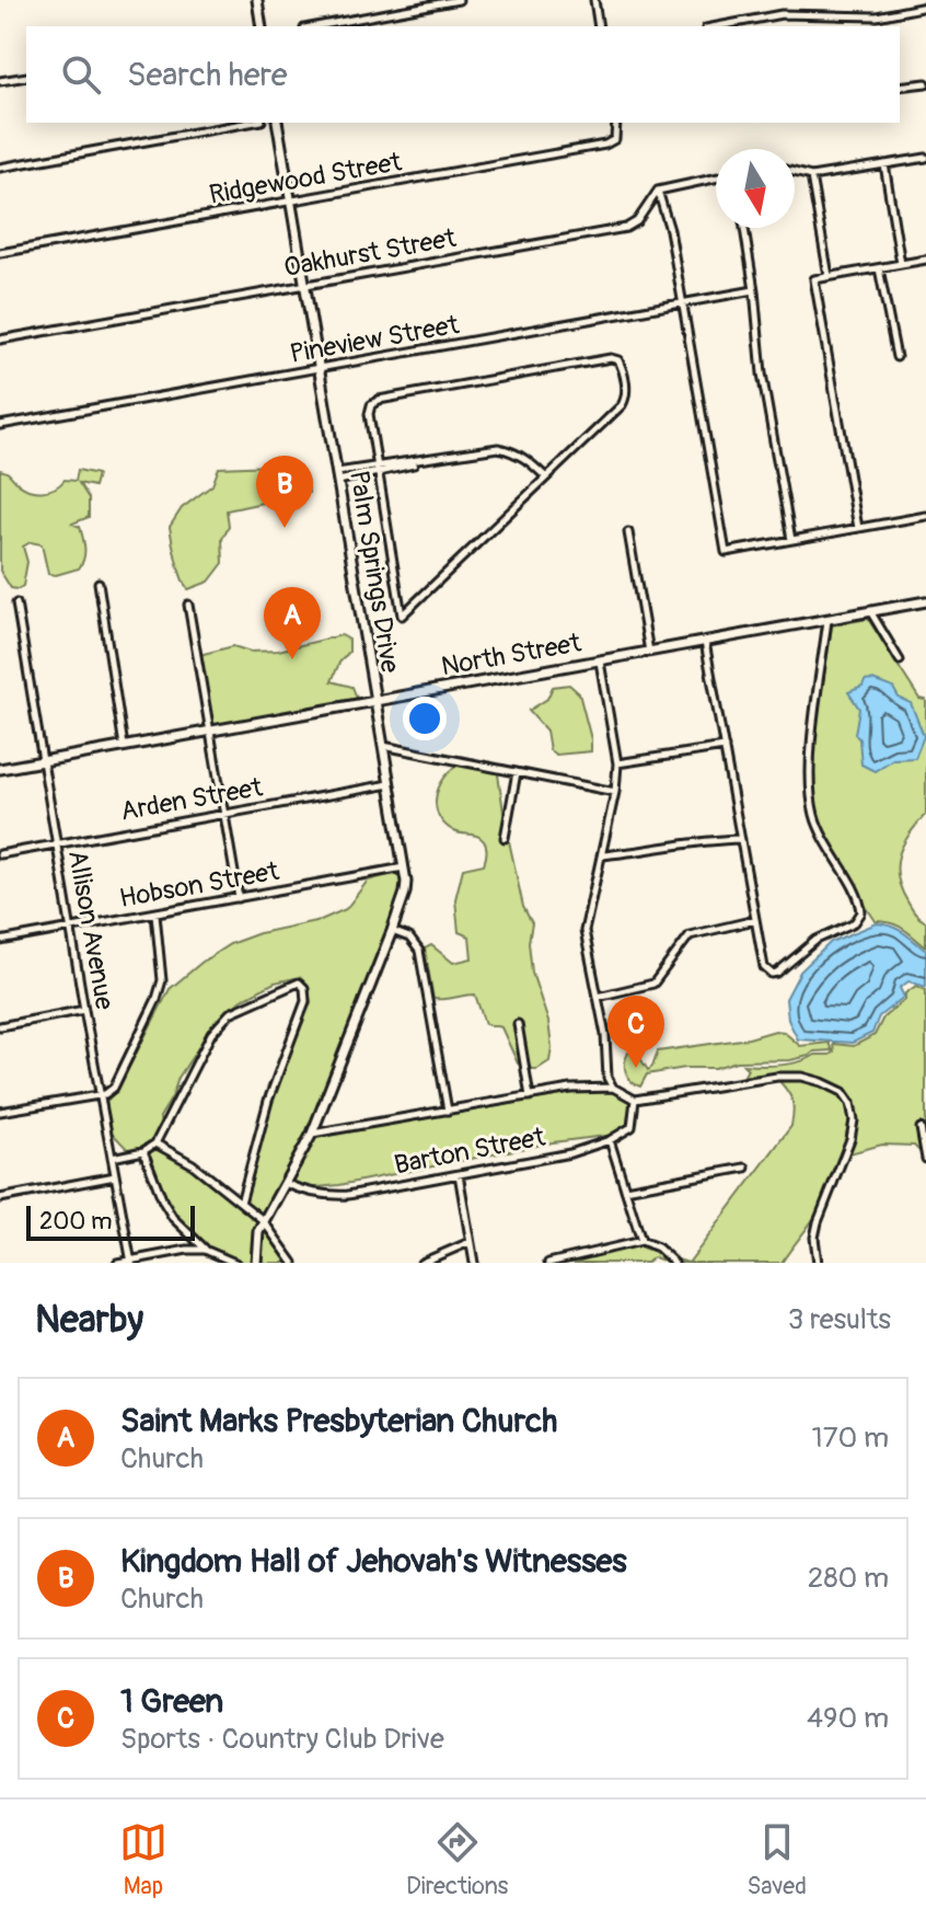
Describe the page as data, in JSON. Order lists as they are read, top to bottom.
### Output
{
  "streets": {
    "street": [
      "Ridgewood Street",
      "Oakhurst Street",
      "Pineview Street",
      "Palm Springs Drive",
      "North Street",
      "Arden Street",
      "Hobson Street",
      "Allison Avenue",
      "Barton Street"
    ]
  },
  "crossings": [
    ["Ridgewood Street", "Palm Springs Drive"],
    ["Oakhurst Street", "Palm Springs Drive"],
    ["Pineview Street", "Palm Springs Drive"],
    ["Palm Springs Drive", "North Street"],
    ["Palm Springs Drive", "Arden Street"],
    ["Palm Springs Drive", "Hobson Street"],
    ["Palm Springs Drive", "Barton Street"],
    ["North Street", "Allison Avenue"],
    ["Arden Street", "Allison Avenue"],
    ["Hobson Street", "Allison Avenue"]
  ],
  "scale_bar": "200 m",
  "north": "bottom",
  "page": {
    "search": "Search here",
    "pins": ["B", "A", "C"],
    "scale": "200 m",
    "heading": ["Nearby", "3 results"],
    "list": [
      {
        "mark": "A",
        "name": "Saint Marks Presbyterian Church",
        "note": "Church",
        "value": "170 m"
      },
      {
        "mark": "B",
        "name": "Kingdom Hall of Jehovah's Witnesses",
        "note": "Church",
        "value": "280 m"
      },
      {
        "mark": "C",
        "name": "1 Green",
        "note": "Sports · Country Club Drive",
        "value": "490 m"
      }
    ],
    "nav": ["Map", "Directions", "Saved"]
  }
}
